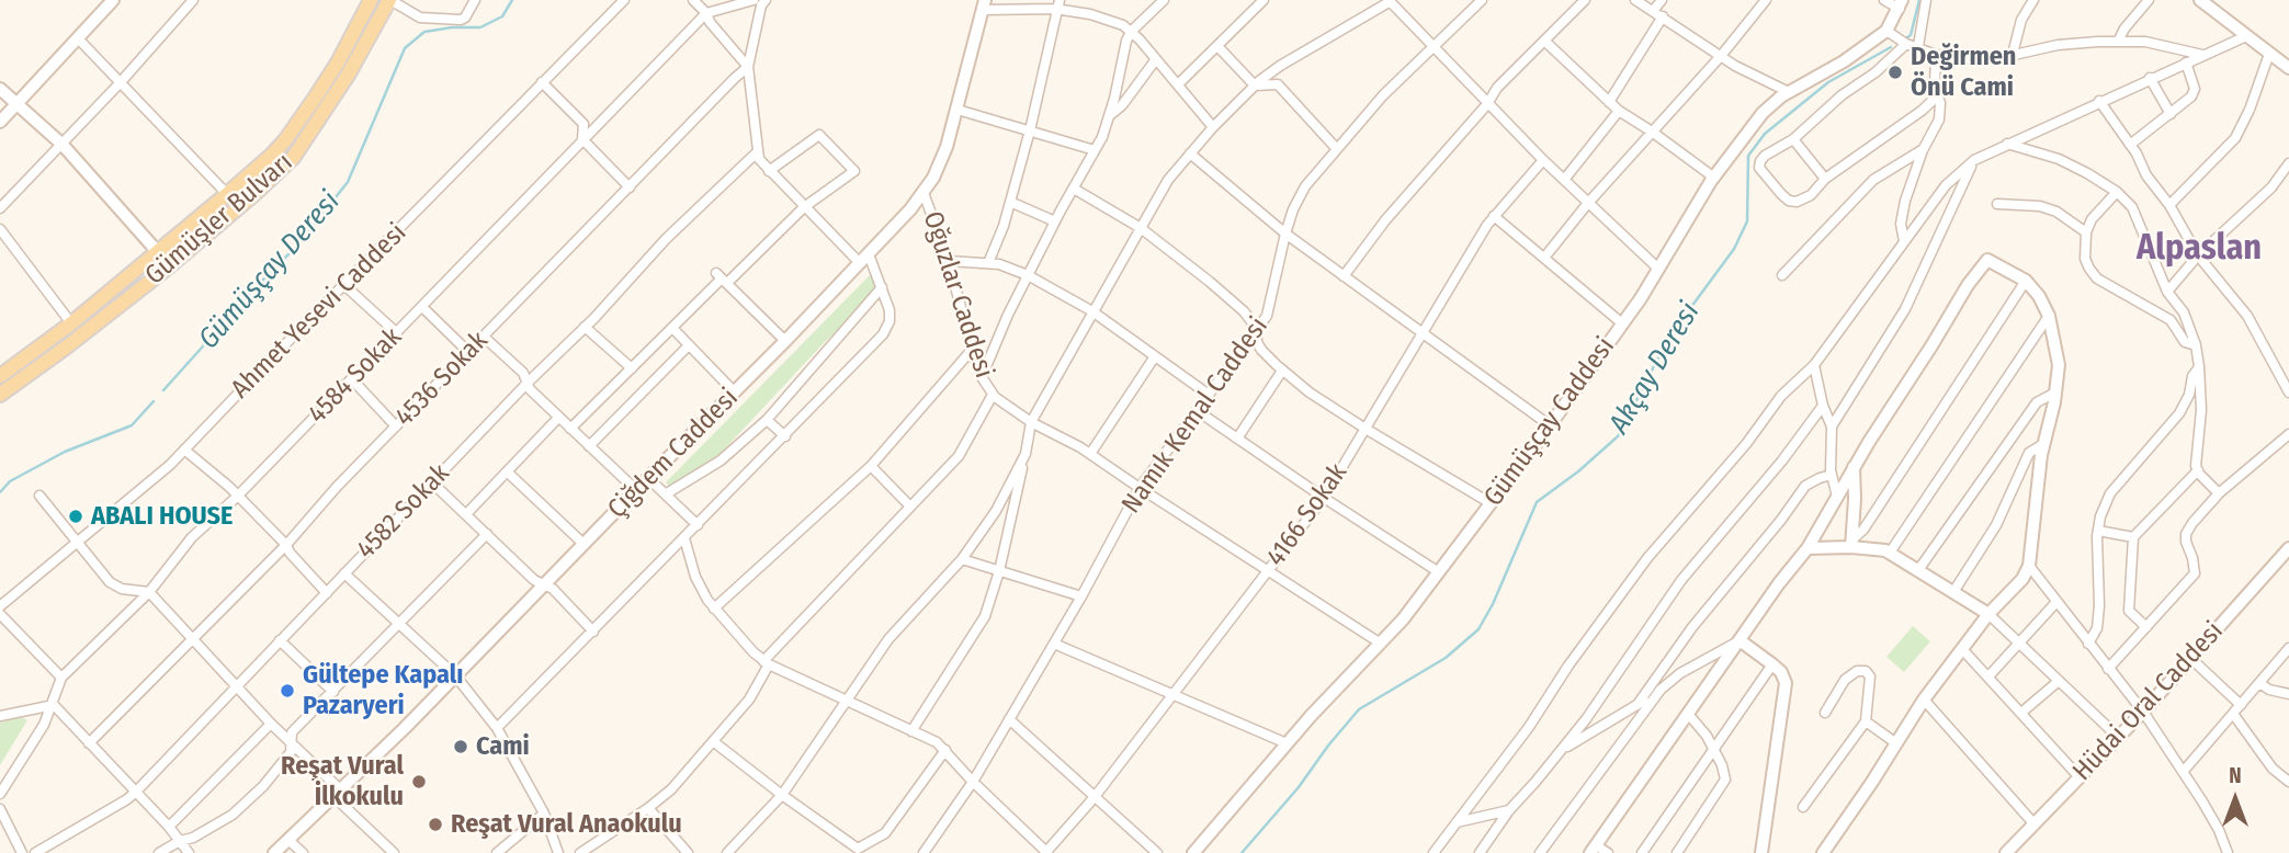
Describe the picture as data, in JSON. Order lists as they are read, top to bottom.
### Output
{
  "streets": {
    "main road": ["Gümüşler Bulvarı"],
    "street": [
      "Oğuzlar Caddesi",
      "Ahmet Yesevi Caddesi",
      "4584 Sokak",
      "4536 Sokak",
      "Namık Kemal Caddesi",
      "Gümüşçay Caddesi",
      "Çiğdem Caddesi",
      "4582 Sokak",
      "4166 Sokak",
      "Hüdai Oral Caddesi"
    ]
  },
  "crossings": [
    ["Oğuzlar Caddesi", "Namık Kemal Caddesi"],
    ["Oğuzlar Caddesi", "Gümüşçay Caddesi"],
    ["Oğuzlar Caddesi", "Çiğdem Caddesi"],
    ["Oğuzlar Caddesi", "4166 Sokak"]
  ],
  "districts": ["Alpaslan"],
  "water": ["Gümüşçay Deresi", "Akçay Deresi"],
  "places": [
    "Değirmen Önü Cami",
    "ABALI HOUSE",
    "Gültepe Kapalı Pazaryeri",
    "Cami",
    "Reşat Vural İlkokulu",
    "Reşat Vural Anaokulu"
  ],
  "north": "top"
}
